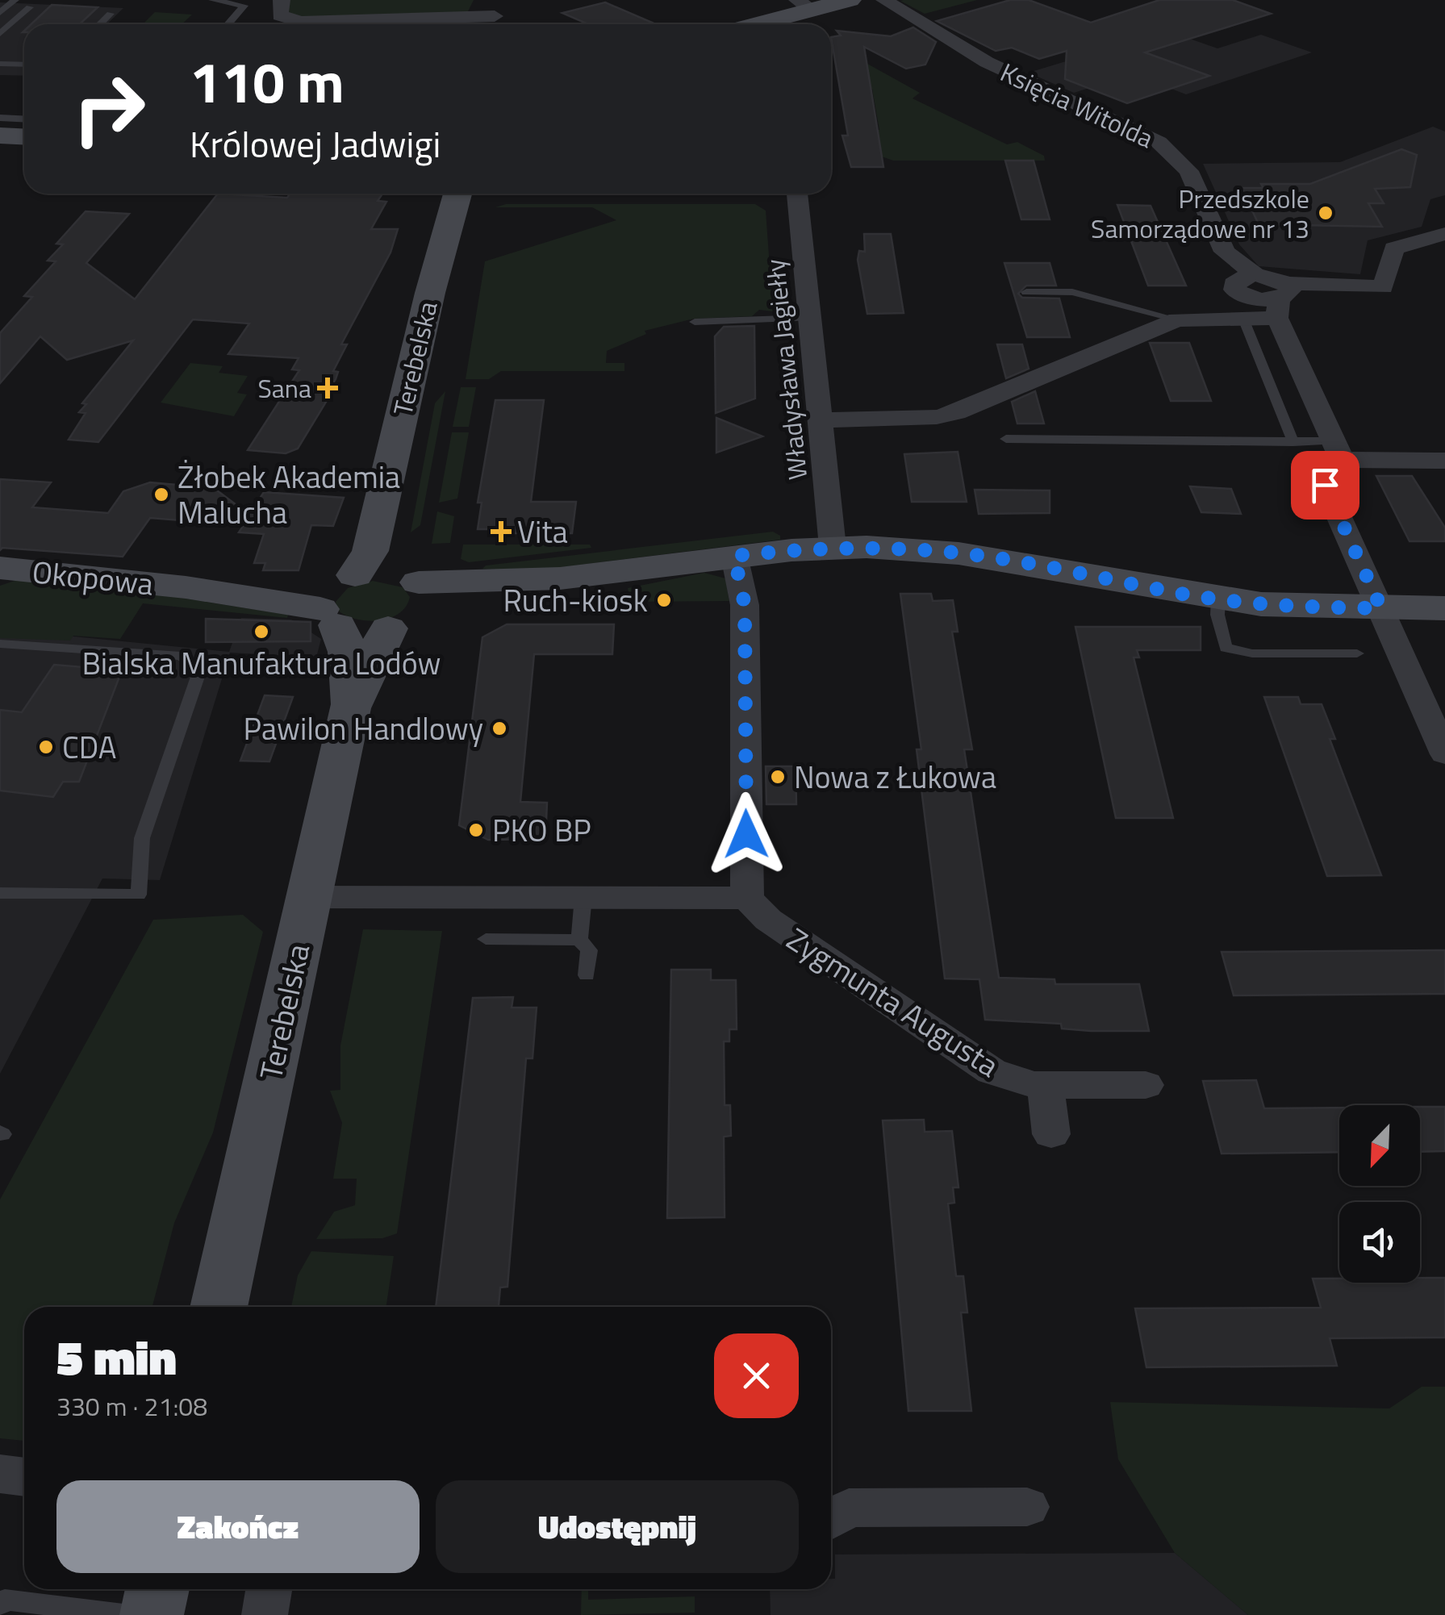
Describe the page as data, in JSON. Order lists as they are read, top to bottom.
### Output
{
  "streets": {
    "street": [
      "Księcia Witolda",
      "Terebelska",
      "Władysława Jagiełły",
      "Okopowa",
      "Zygmunta Augusta"
    ]
  },
  "crossings": [
    ["Terebelska", "Okopowa"]
  ],
  "places": {
    "other": [
      "Przedszkole Samorządowe nr 13",
      "Żłobek Akademia Malucha",
      "Ruch-kiosk",
      "Bialska Manufaktura Lodów",
      "Pawilon Handlowy",
      "CDA",
      "Nowa z Łukowa",
      "PKO BP"
    ],
    "health": ["Sana", "Vita"]
  },
  "north": "bottom left",
  "page": {
    "turn": ["110 m", "Królowej Jadwigi"],
    "heading": ["5 min", "330 m · 21:08"],
    "buttons": ["Zakończ", "Udostępnij"]
  }
}
